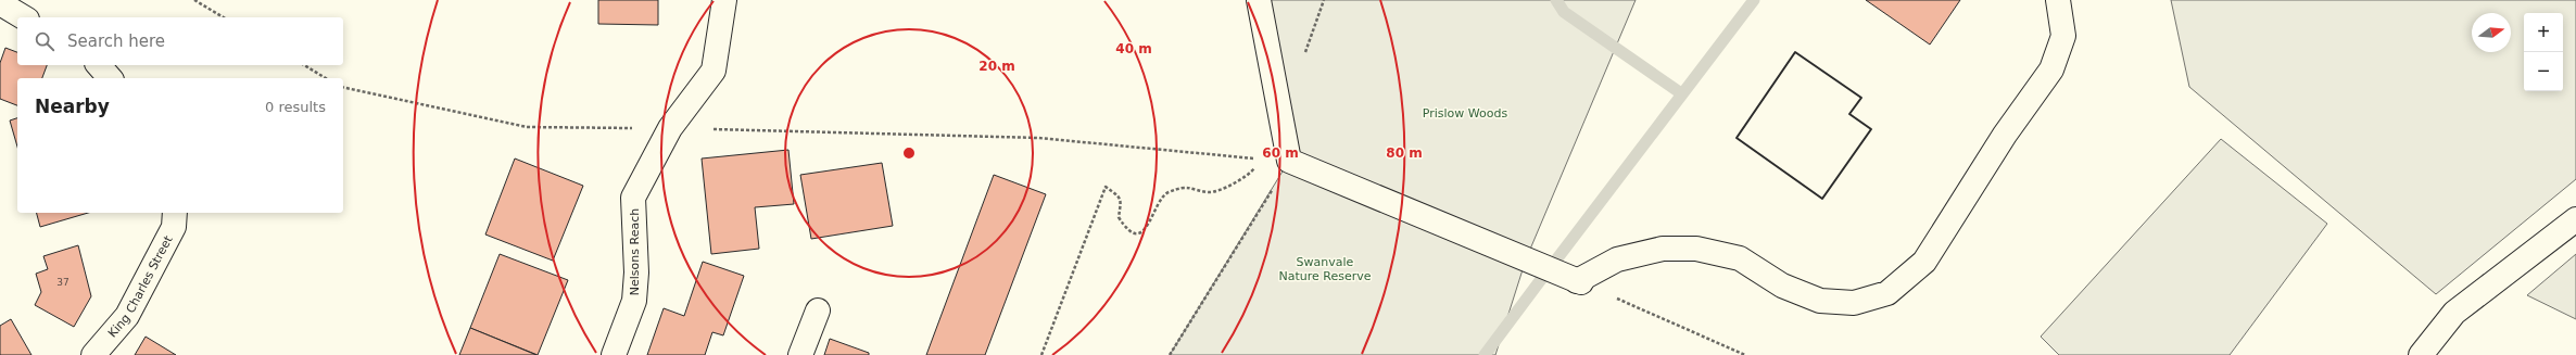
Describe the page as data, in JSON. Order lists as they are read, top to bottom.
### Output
{
  "streets": {
    "street": ["Nelsons Reach", "King Charles Street"]
  },
  "parks": ["Prislow Woods", "Swanvale Nature Reserve"],
  "house_numbers": ["37"],
  "north": "right",
  "page": {
    "map_buttons": ["+", "−"],
    "search": "Search here",
    "heading": ["Nearby", "0 results"]
  },
  "rings": [
    "40 m",
    "20 m",
    "60 m",
    "80 m"
  ]
}
